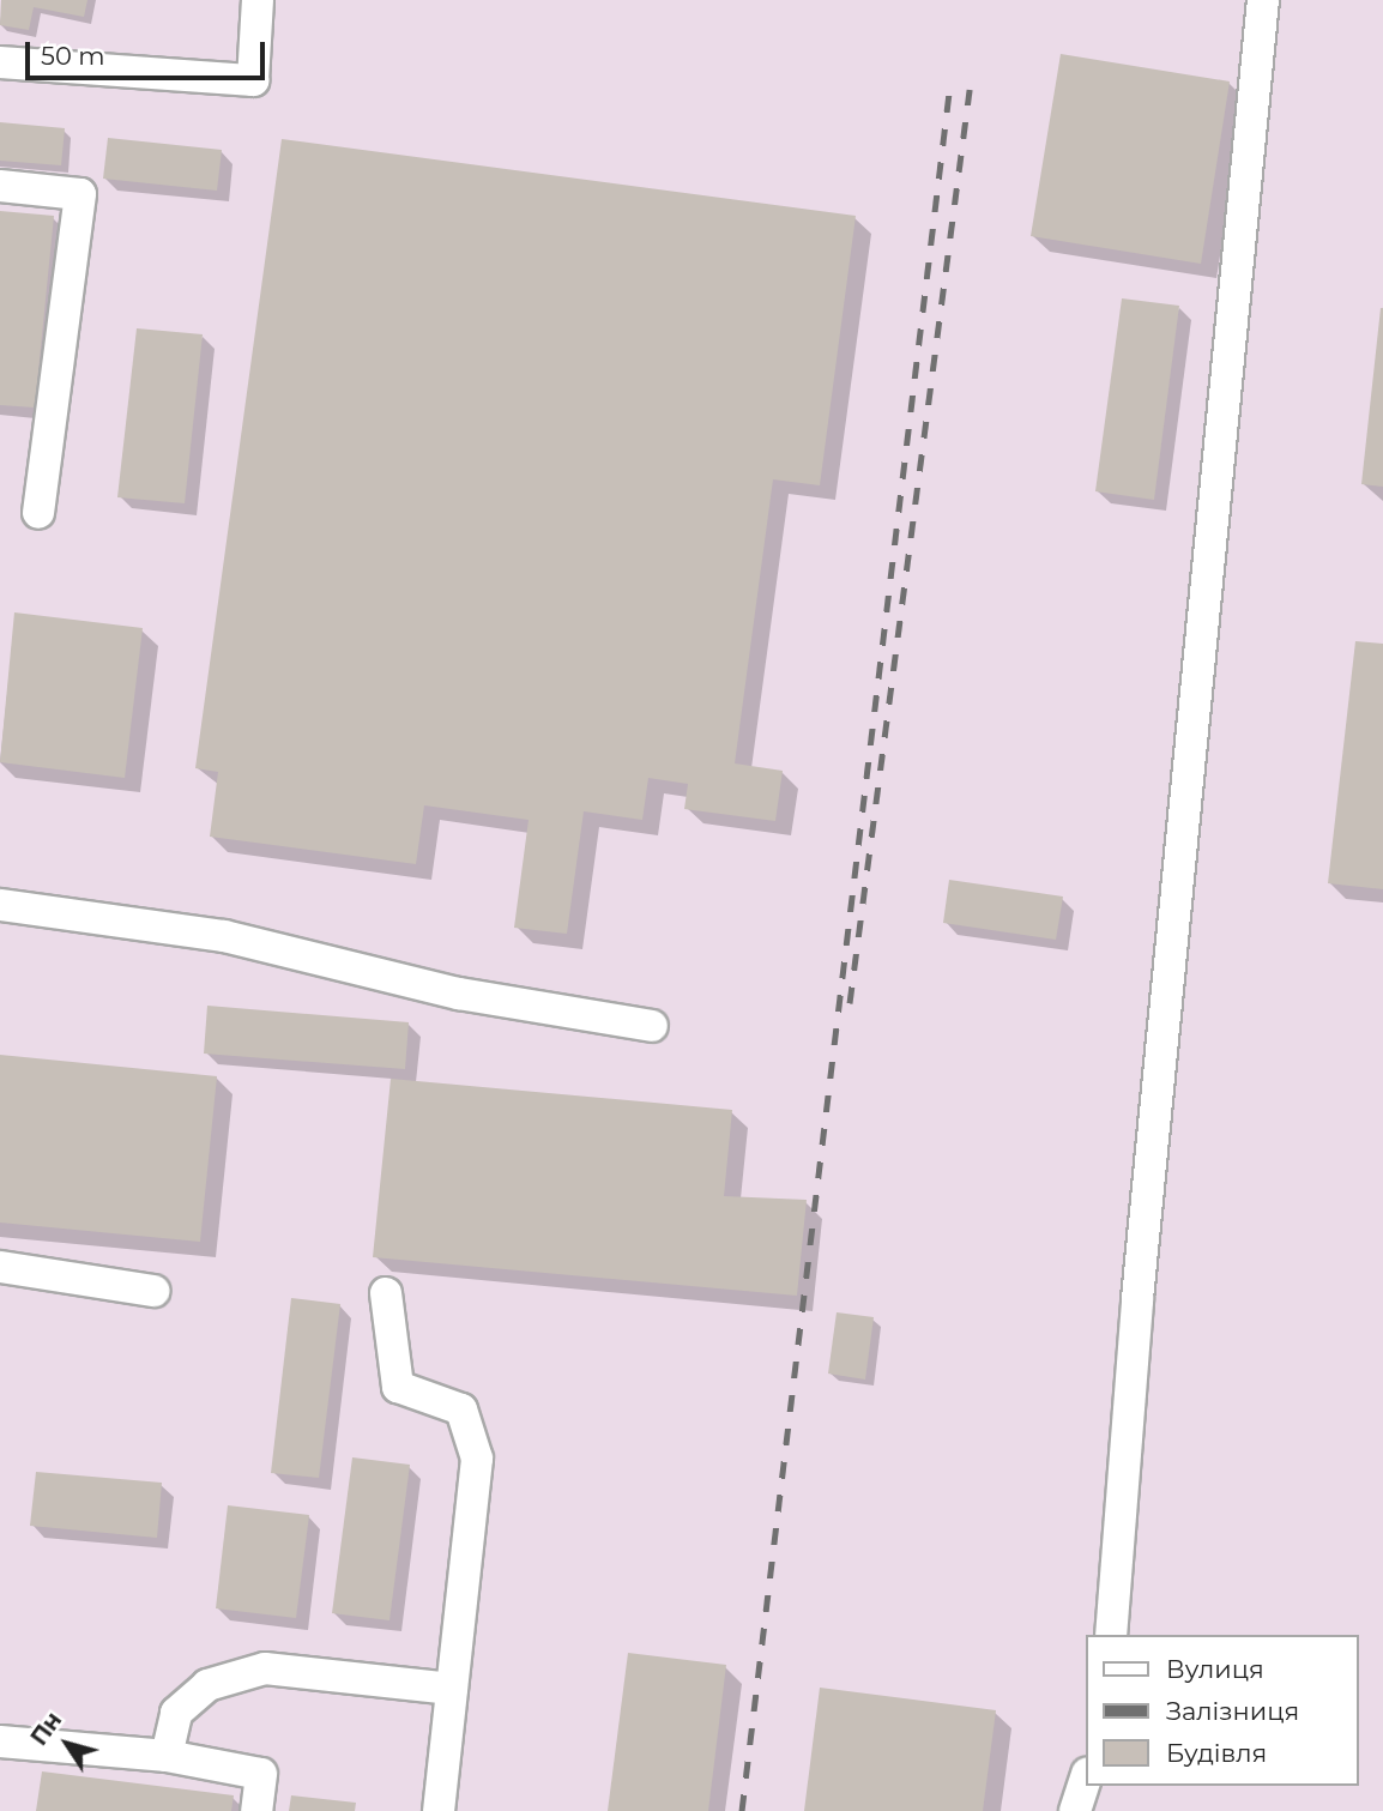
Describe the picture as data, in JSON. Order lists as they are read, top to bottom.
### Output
{
  "legend": ["Вулиця", "Залізниця", "Будівля"],
  "scale_bar": "50 m",
  "north": "top left"
}
